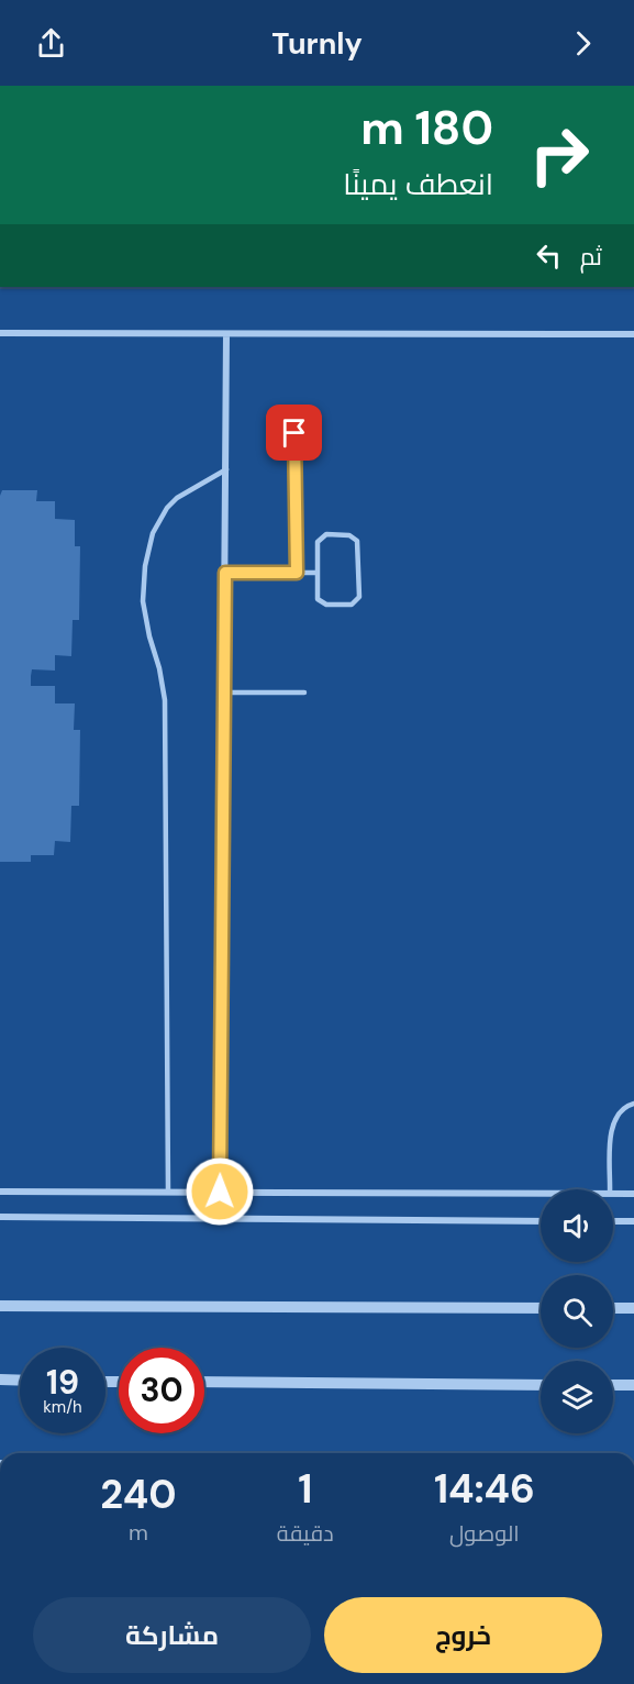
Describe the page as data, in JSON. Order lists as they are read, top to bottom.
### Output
{
  "page": {
    "header": "Turnly",
    "turn": ["180 m", "انعطف يمينًا"],
    "then": "ثم",
    "speed": "19 km/h",
    "limit": "30",
    "eta": [
      "14:46",
      "الوصول",
      "1",
      "دقيقة",
      "240",
      "m"
    ],
    "buttons": ["خروج", "مشاركة"]
  }
}
